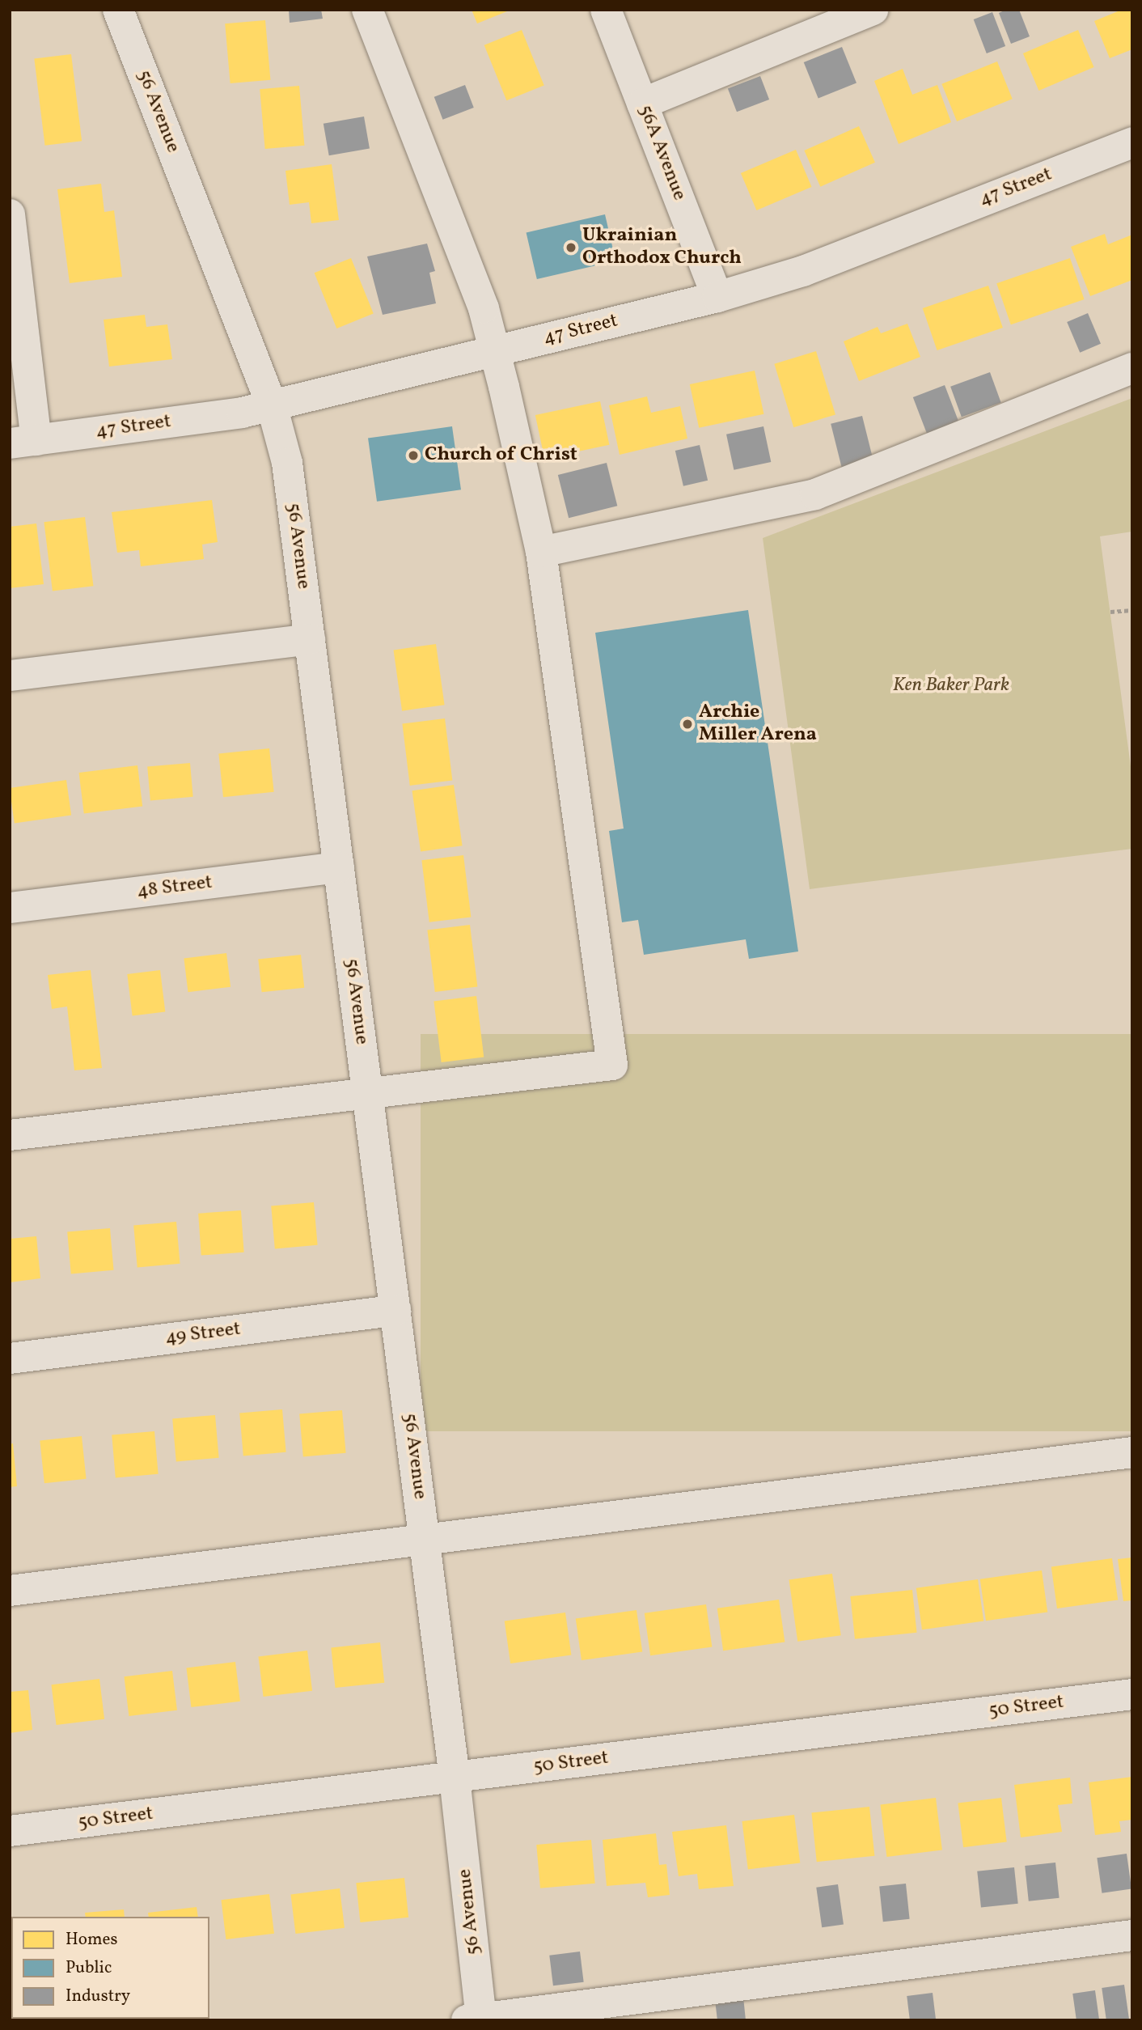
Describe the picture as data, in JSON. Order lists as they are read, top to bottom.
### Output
{
  "streets": {
    "street": [
      "56 Avenue",
      "56A Avenue",
      "47 Street",
      "48 Street",
      "49 Street",
      "50 Street"
    ]
  },
  "crossings": [
    ["56 Avenue", "47 Street"],
    ["56 Avenue", "48 Street"],
    ["56 Avenue", "49 Street"],
    ["56 Avenue", "50 Street"],
    ["56A Avenue", "47 Street"]
  ],
  "parks": ["Ken Baker Park"],
  "places": ["Ukrainian Orthodox Church", "Church of Christ", "Archie Miller Arena"],
  "legend": ["Homes", "Public", "Industry"]
}
